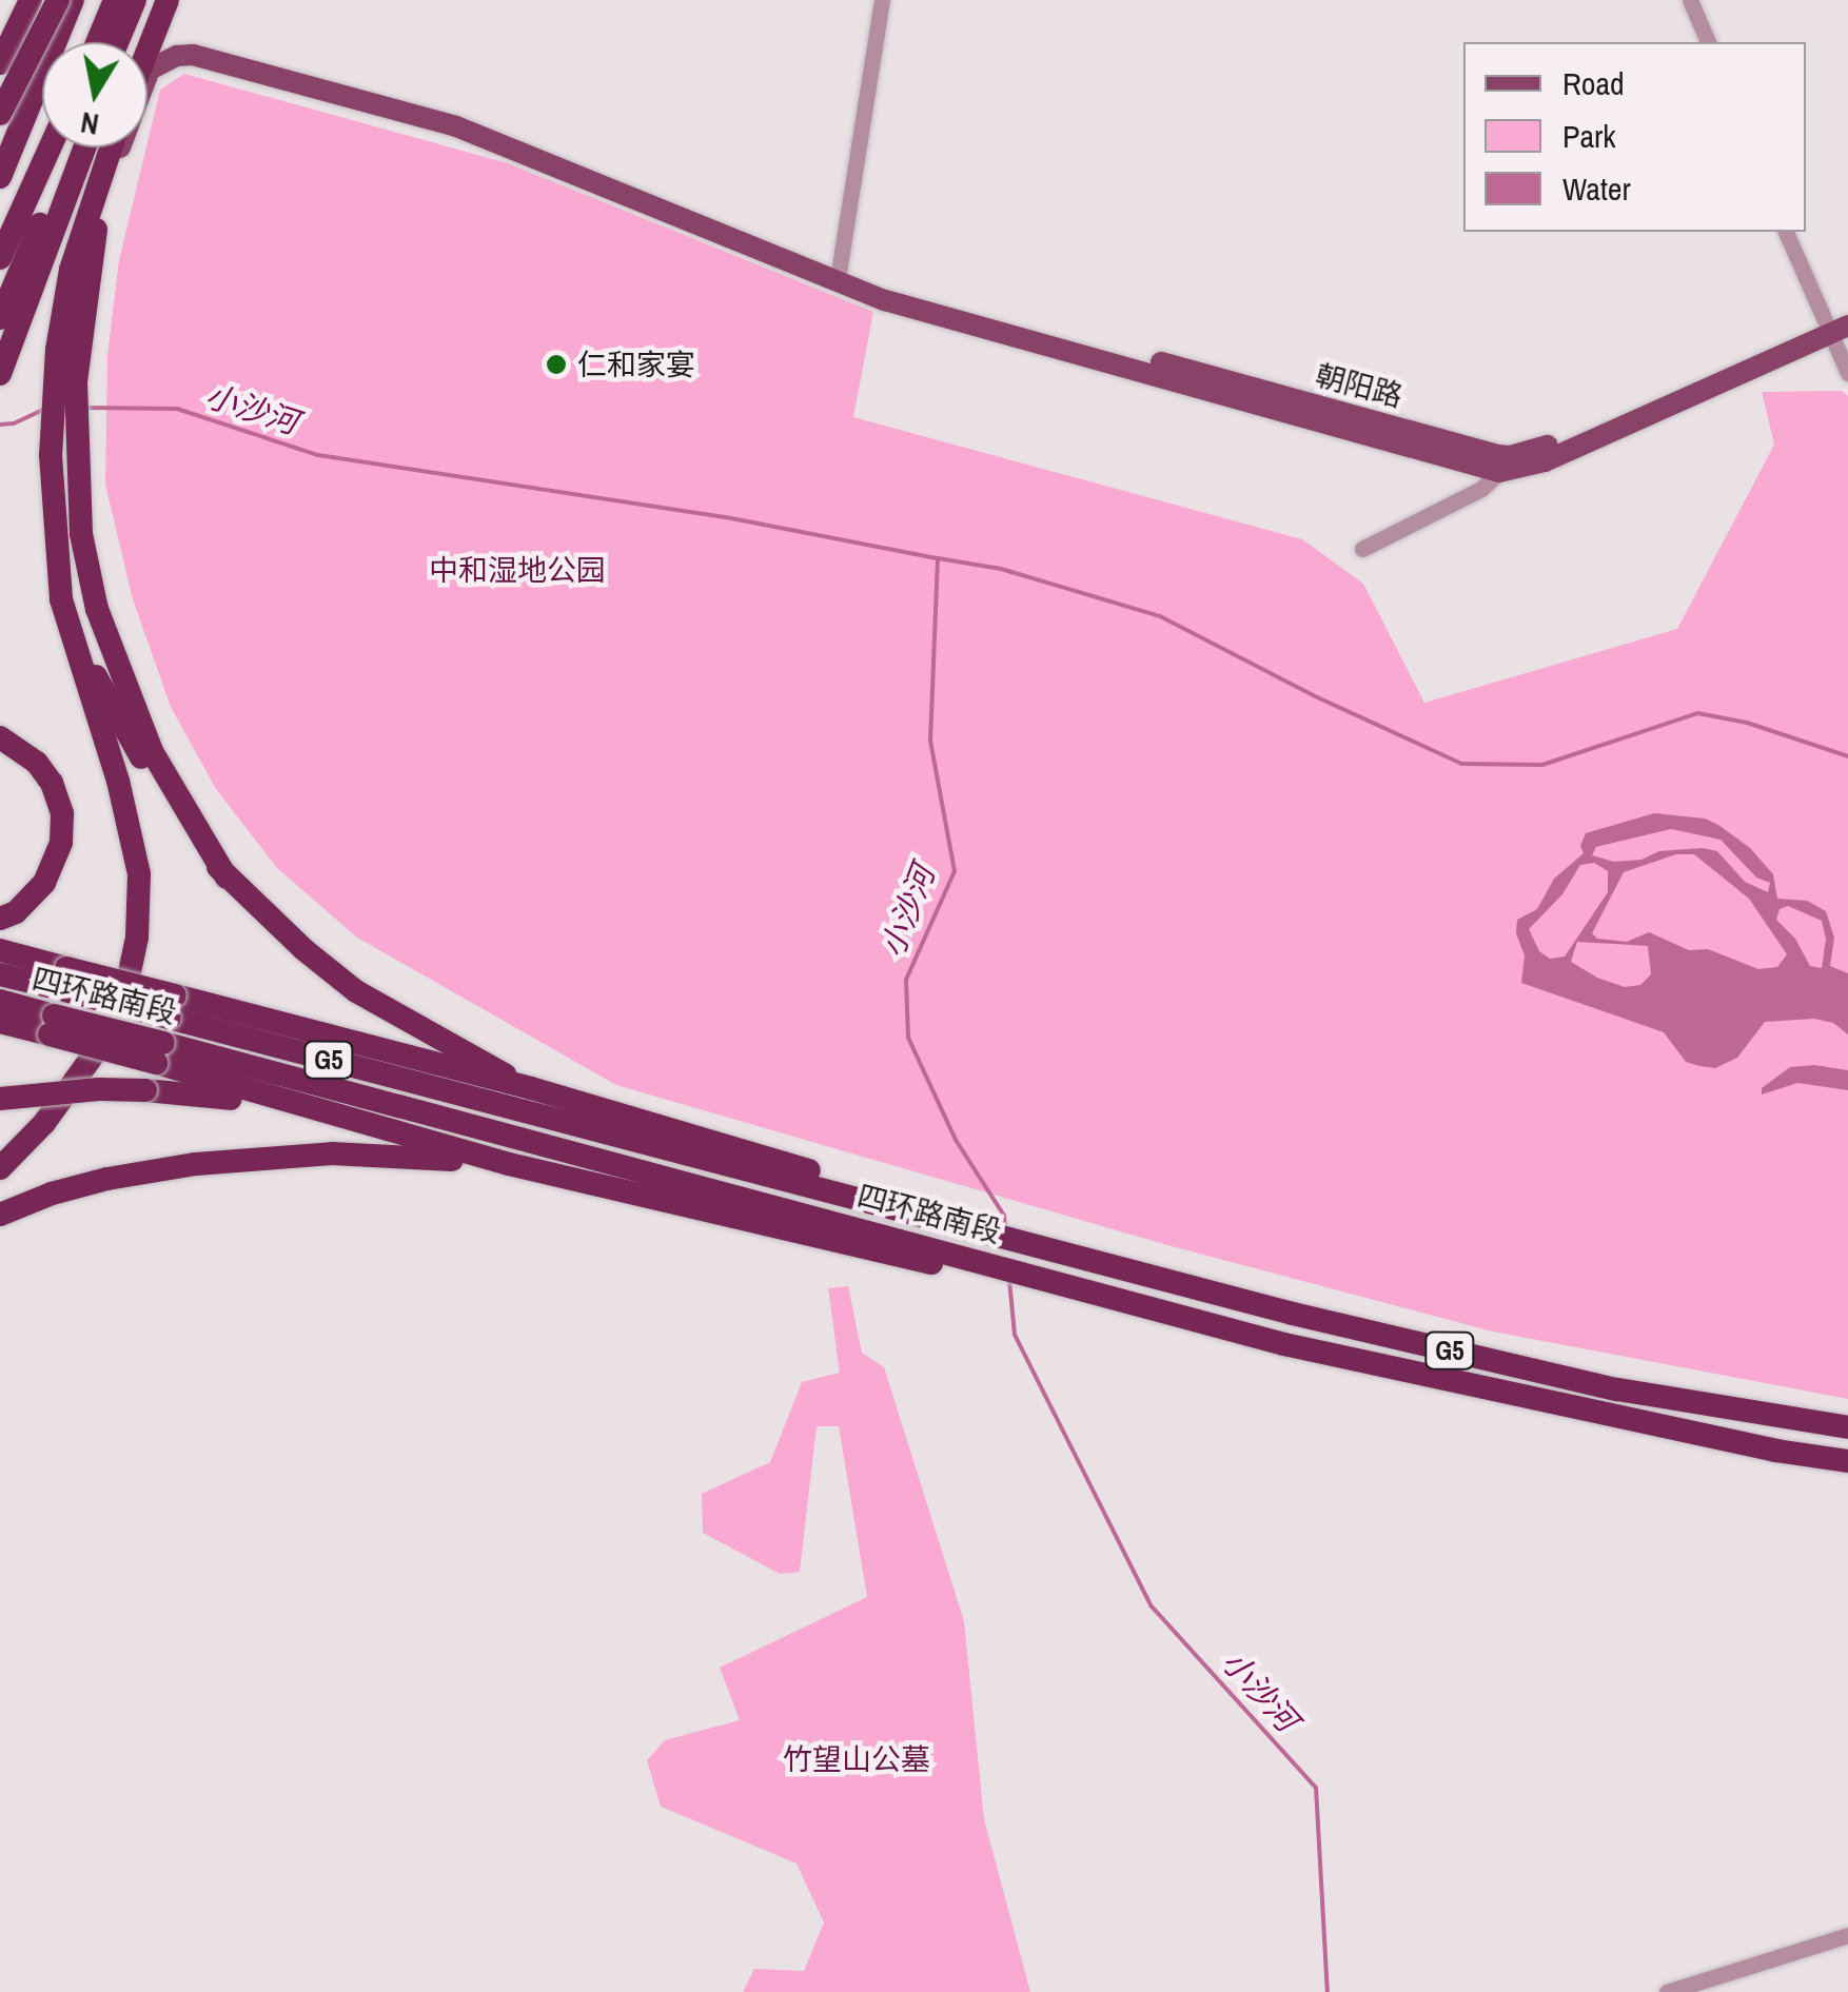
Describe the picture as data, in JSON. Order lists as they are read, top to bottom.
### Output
{
  "streets": {
    "highway": ["四环路南段", "G5"],
    "main road": ["朝阳路"]
  },
  "crossings": [
    ["四环路南段", "G5"]
  ],
  "water": ["小沙河"],
  "parks": ["中和湿地公园", "竹望山公墓"],
  "places": ["仁和家宴"],
  "legend": ["Road", "Park", "Water"],
  "north": "bottom"
}
